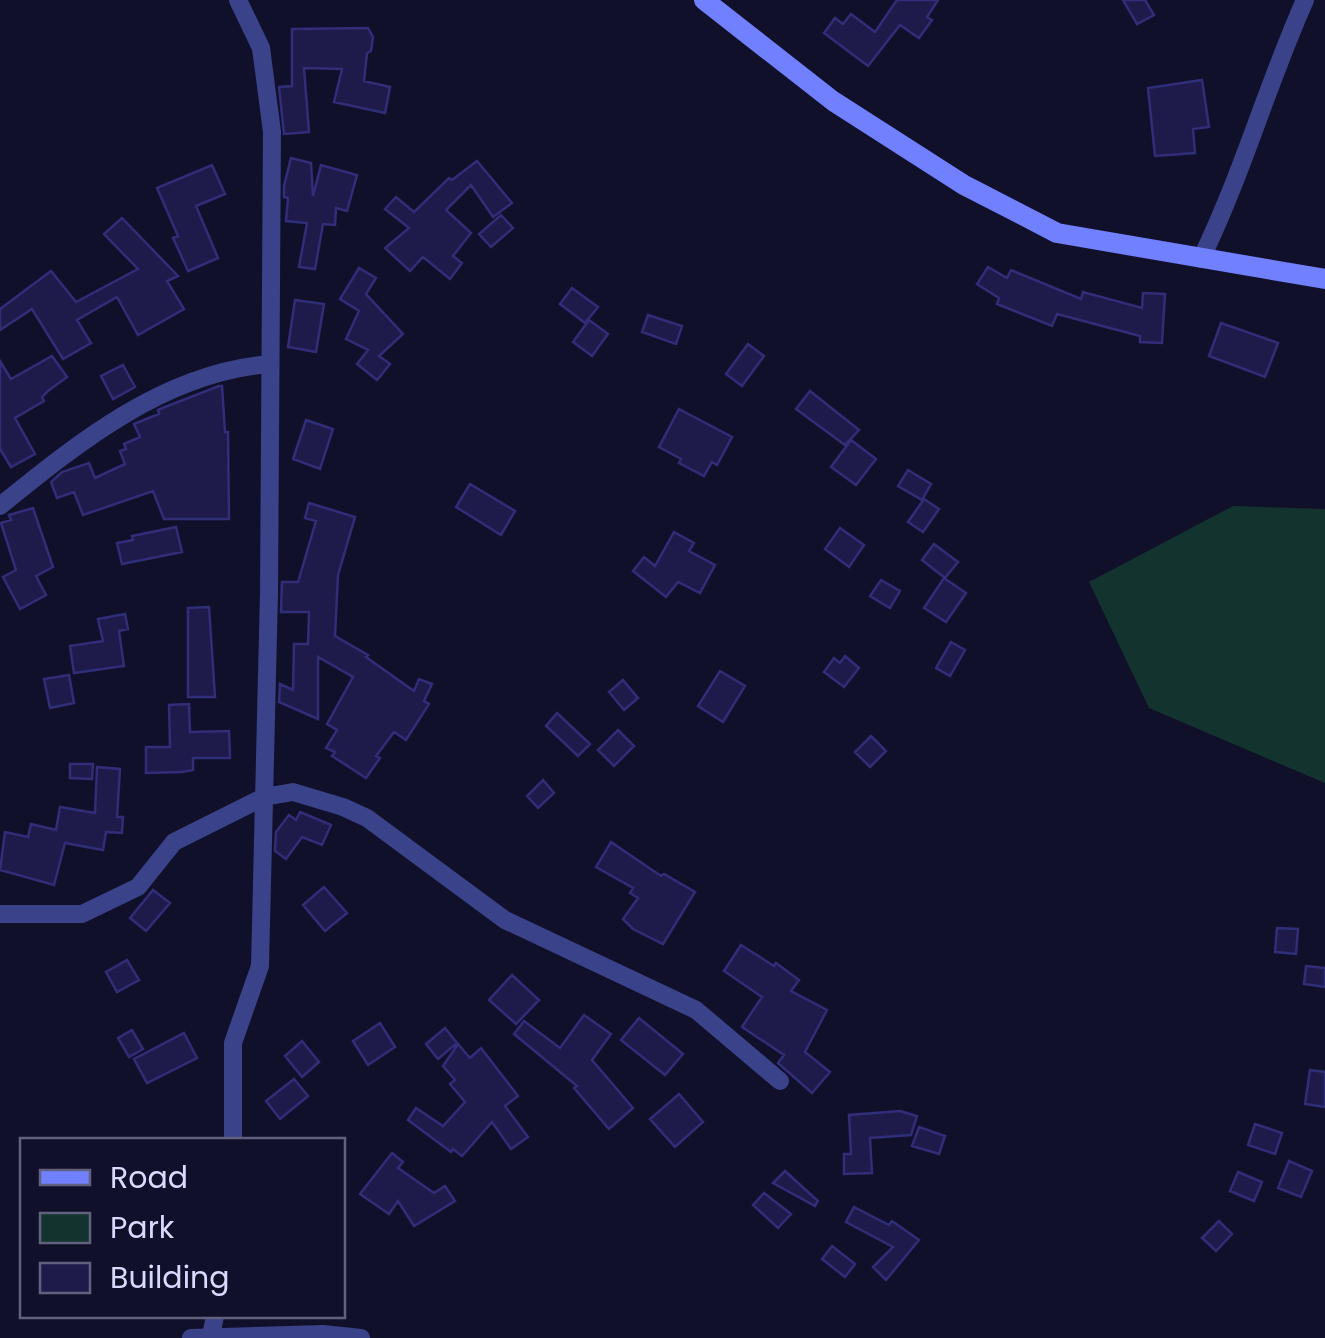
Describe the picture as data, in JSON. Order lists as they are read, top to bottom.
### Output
{
  "legend": ["Road", "Park", "Building"]
}
